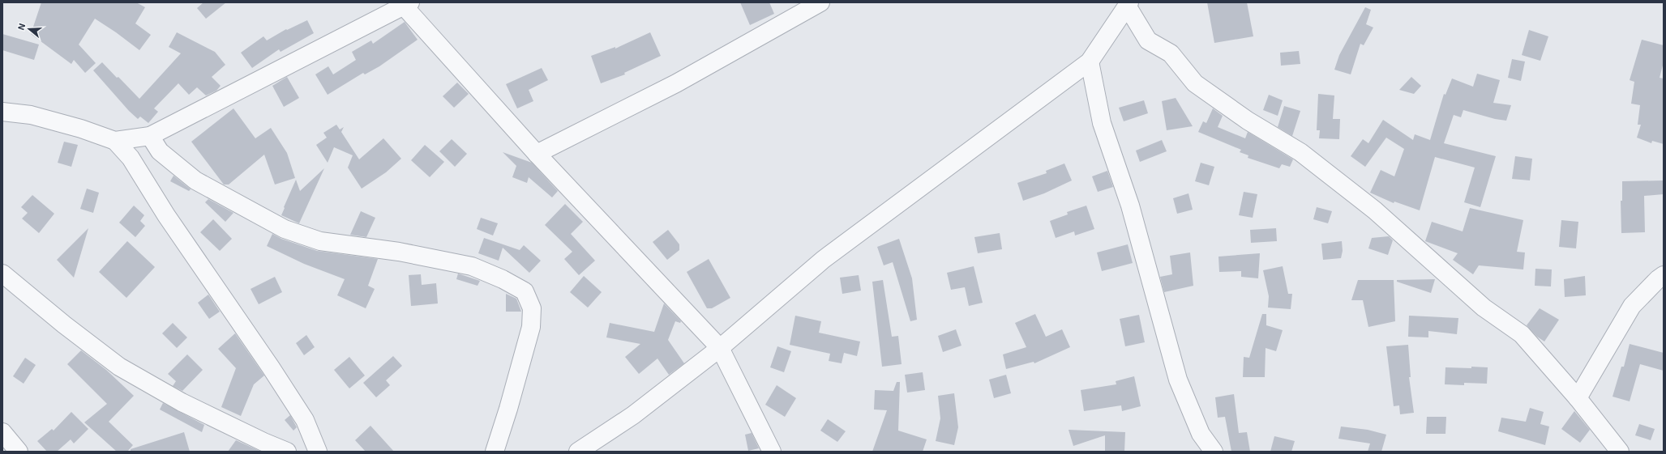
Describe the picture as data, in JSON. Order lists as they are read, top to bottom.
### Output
{
  "north": "left"
}
